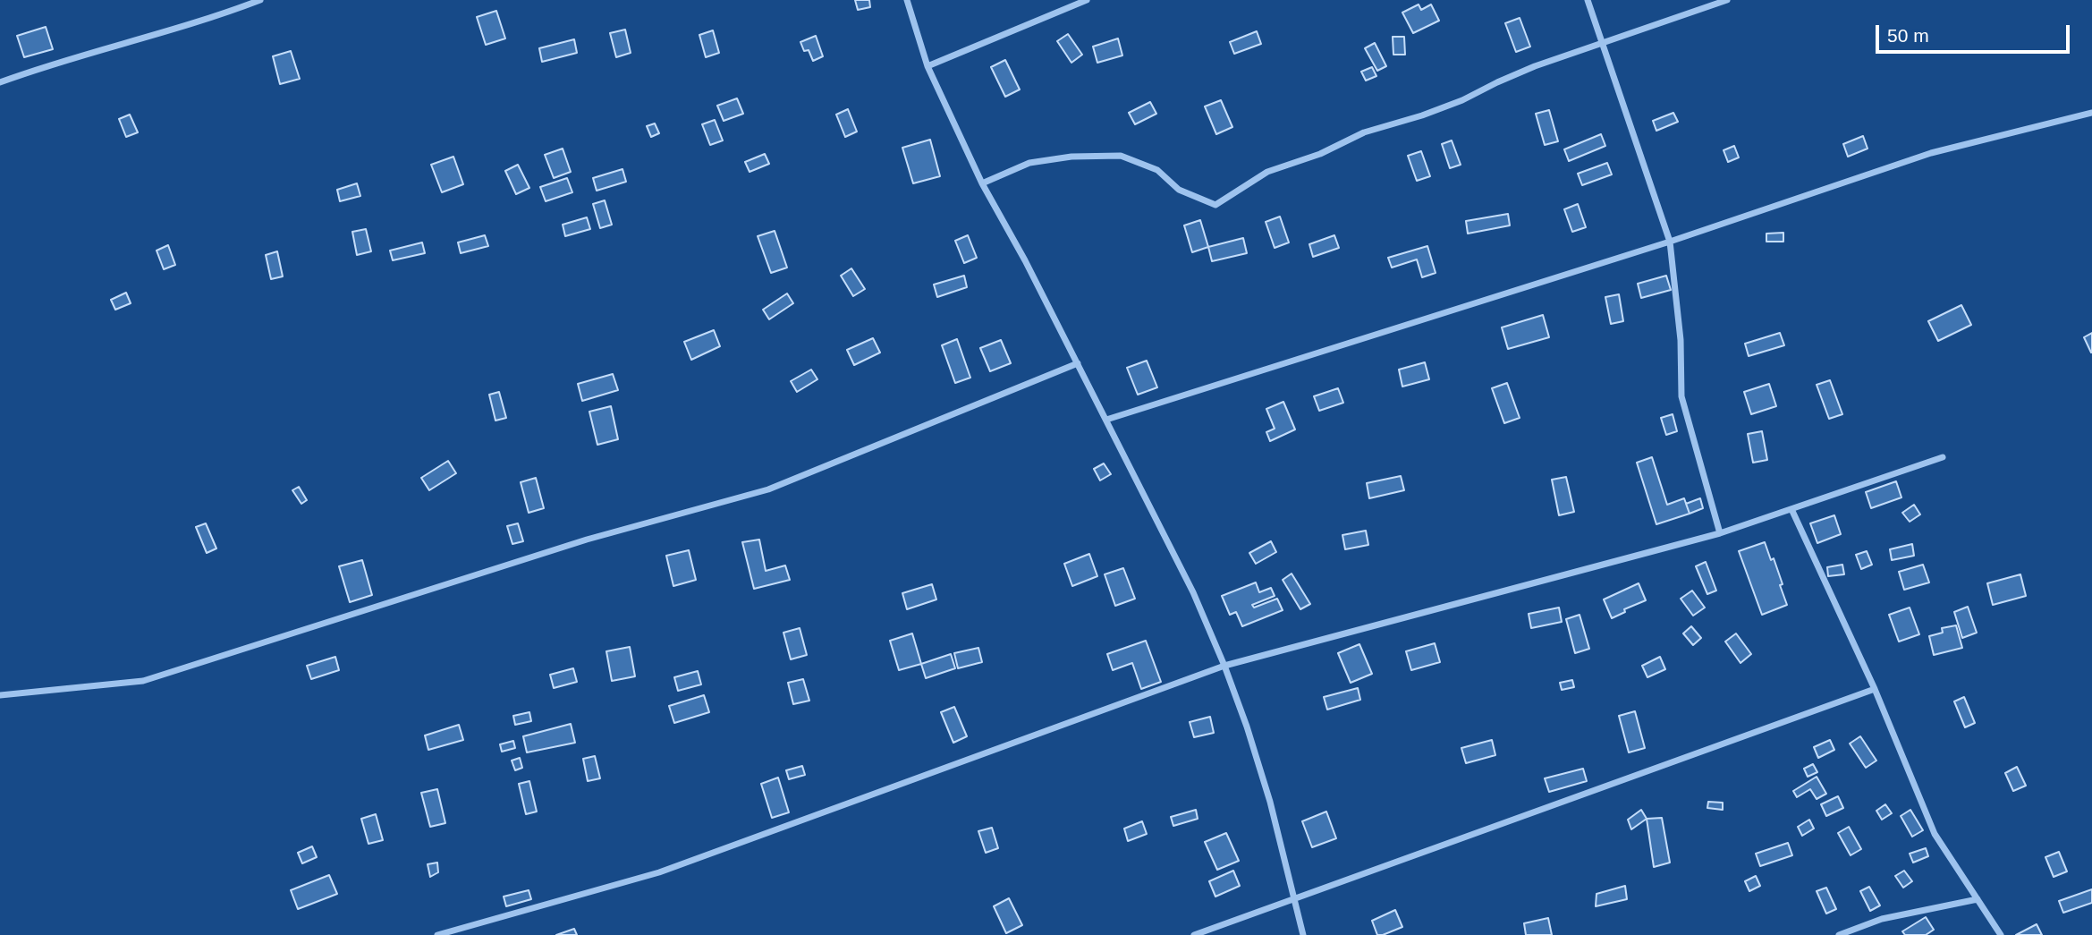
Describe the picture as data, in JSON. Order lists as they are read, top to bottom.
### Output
{
  "scale_bar": "50 m"
}
